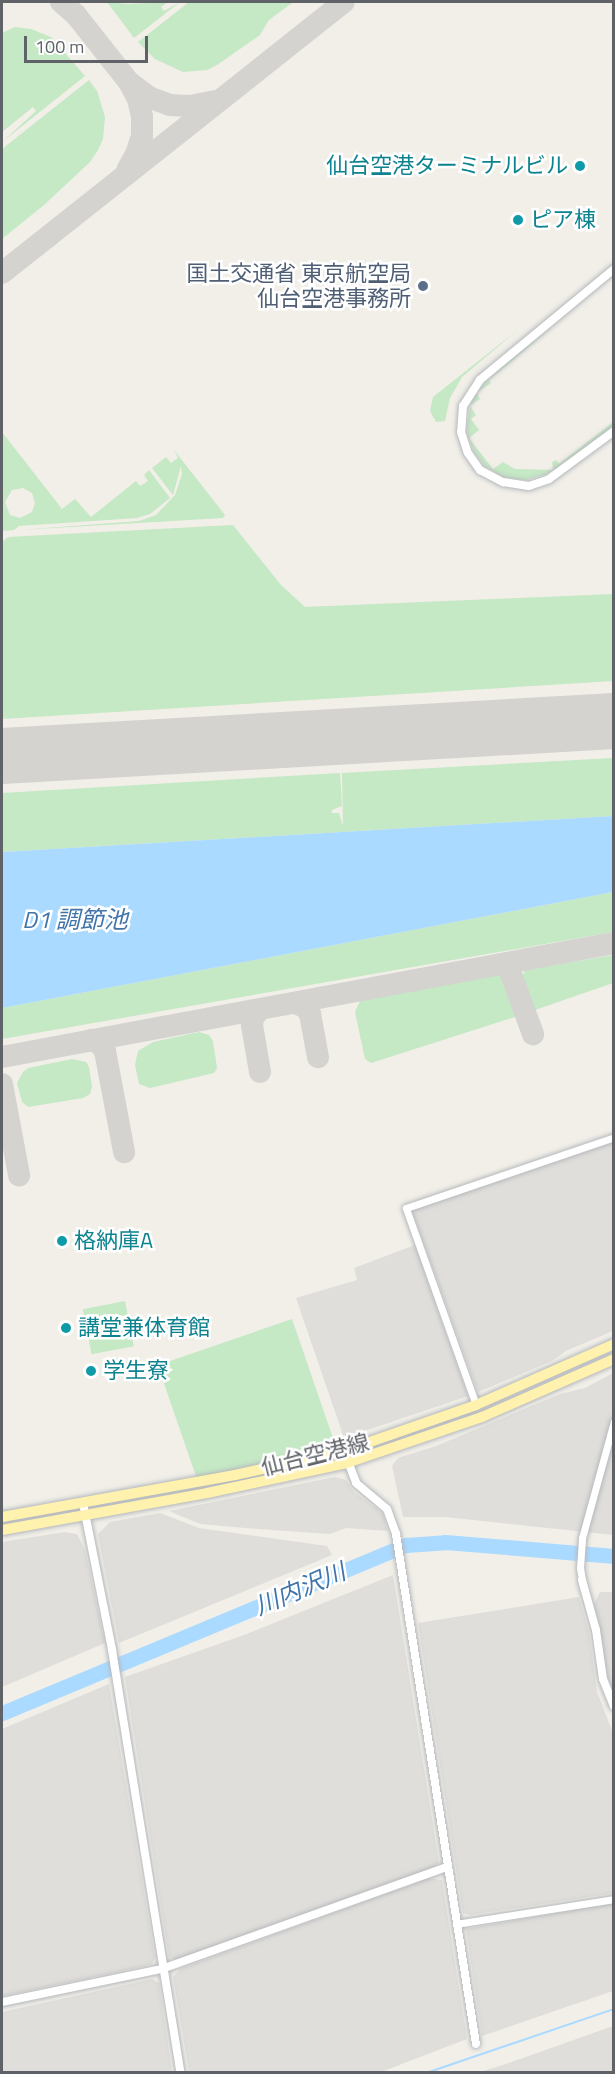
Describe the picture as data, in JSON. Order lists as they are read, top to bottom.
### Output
{
  "streets": {
    "main road": ["仙台空港線"]
  },
  "water": ["D1 調節池", "川内沢川"],
  "places": [
    "仙台空港ターミナルビル",
    "ピア棟",
    "国土交通省 東京航空局 仙台空港事務所",
    "格納庫A",
    "講堂兼体育館",
    "学生寮"
  ],
  "scale_bar": "100 m"
}
